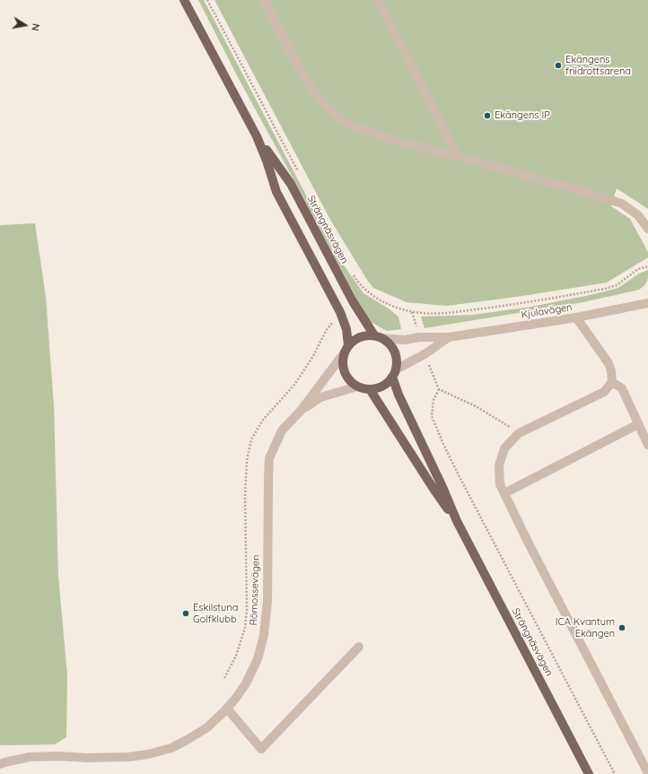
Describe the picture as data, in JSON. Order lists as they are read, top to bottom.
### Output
{
  "streets": {
    "main road": ["Strängnäsvägen"],
    "street": ["Kjulavägen", "Römossevägen"]
  },
  "crossings": [
    ["Strängnäsvägen", "Kjulavägen"],
    ["Strängnäsvägen", "Römossevägen"],
    ["Kjulavägen", "Römossevägen"]
  ],
  "places": [
    "Ekängens friidrottsarena",
    "Ekängens IP",
    "Eskilstuna Golfklubb",
    "ICA Kvantum Ekängen"
  ],
  "north": "right"
}
